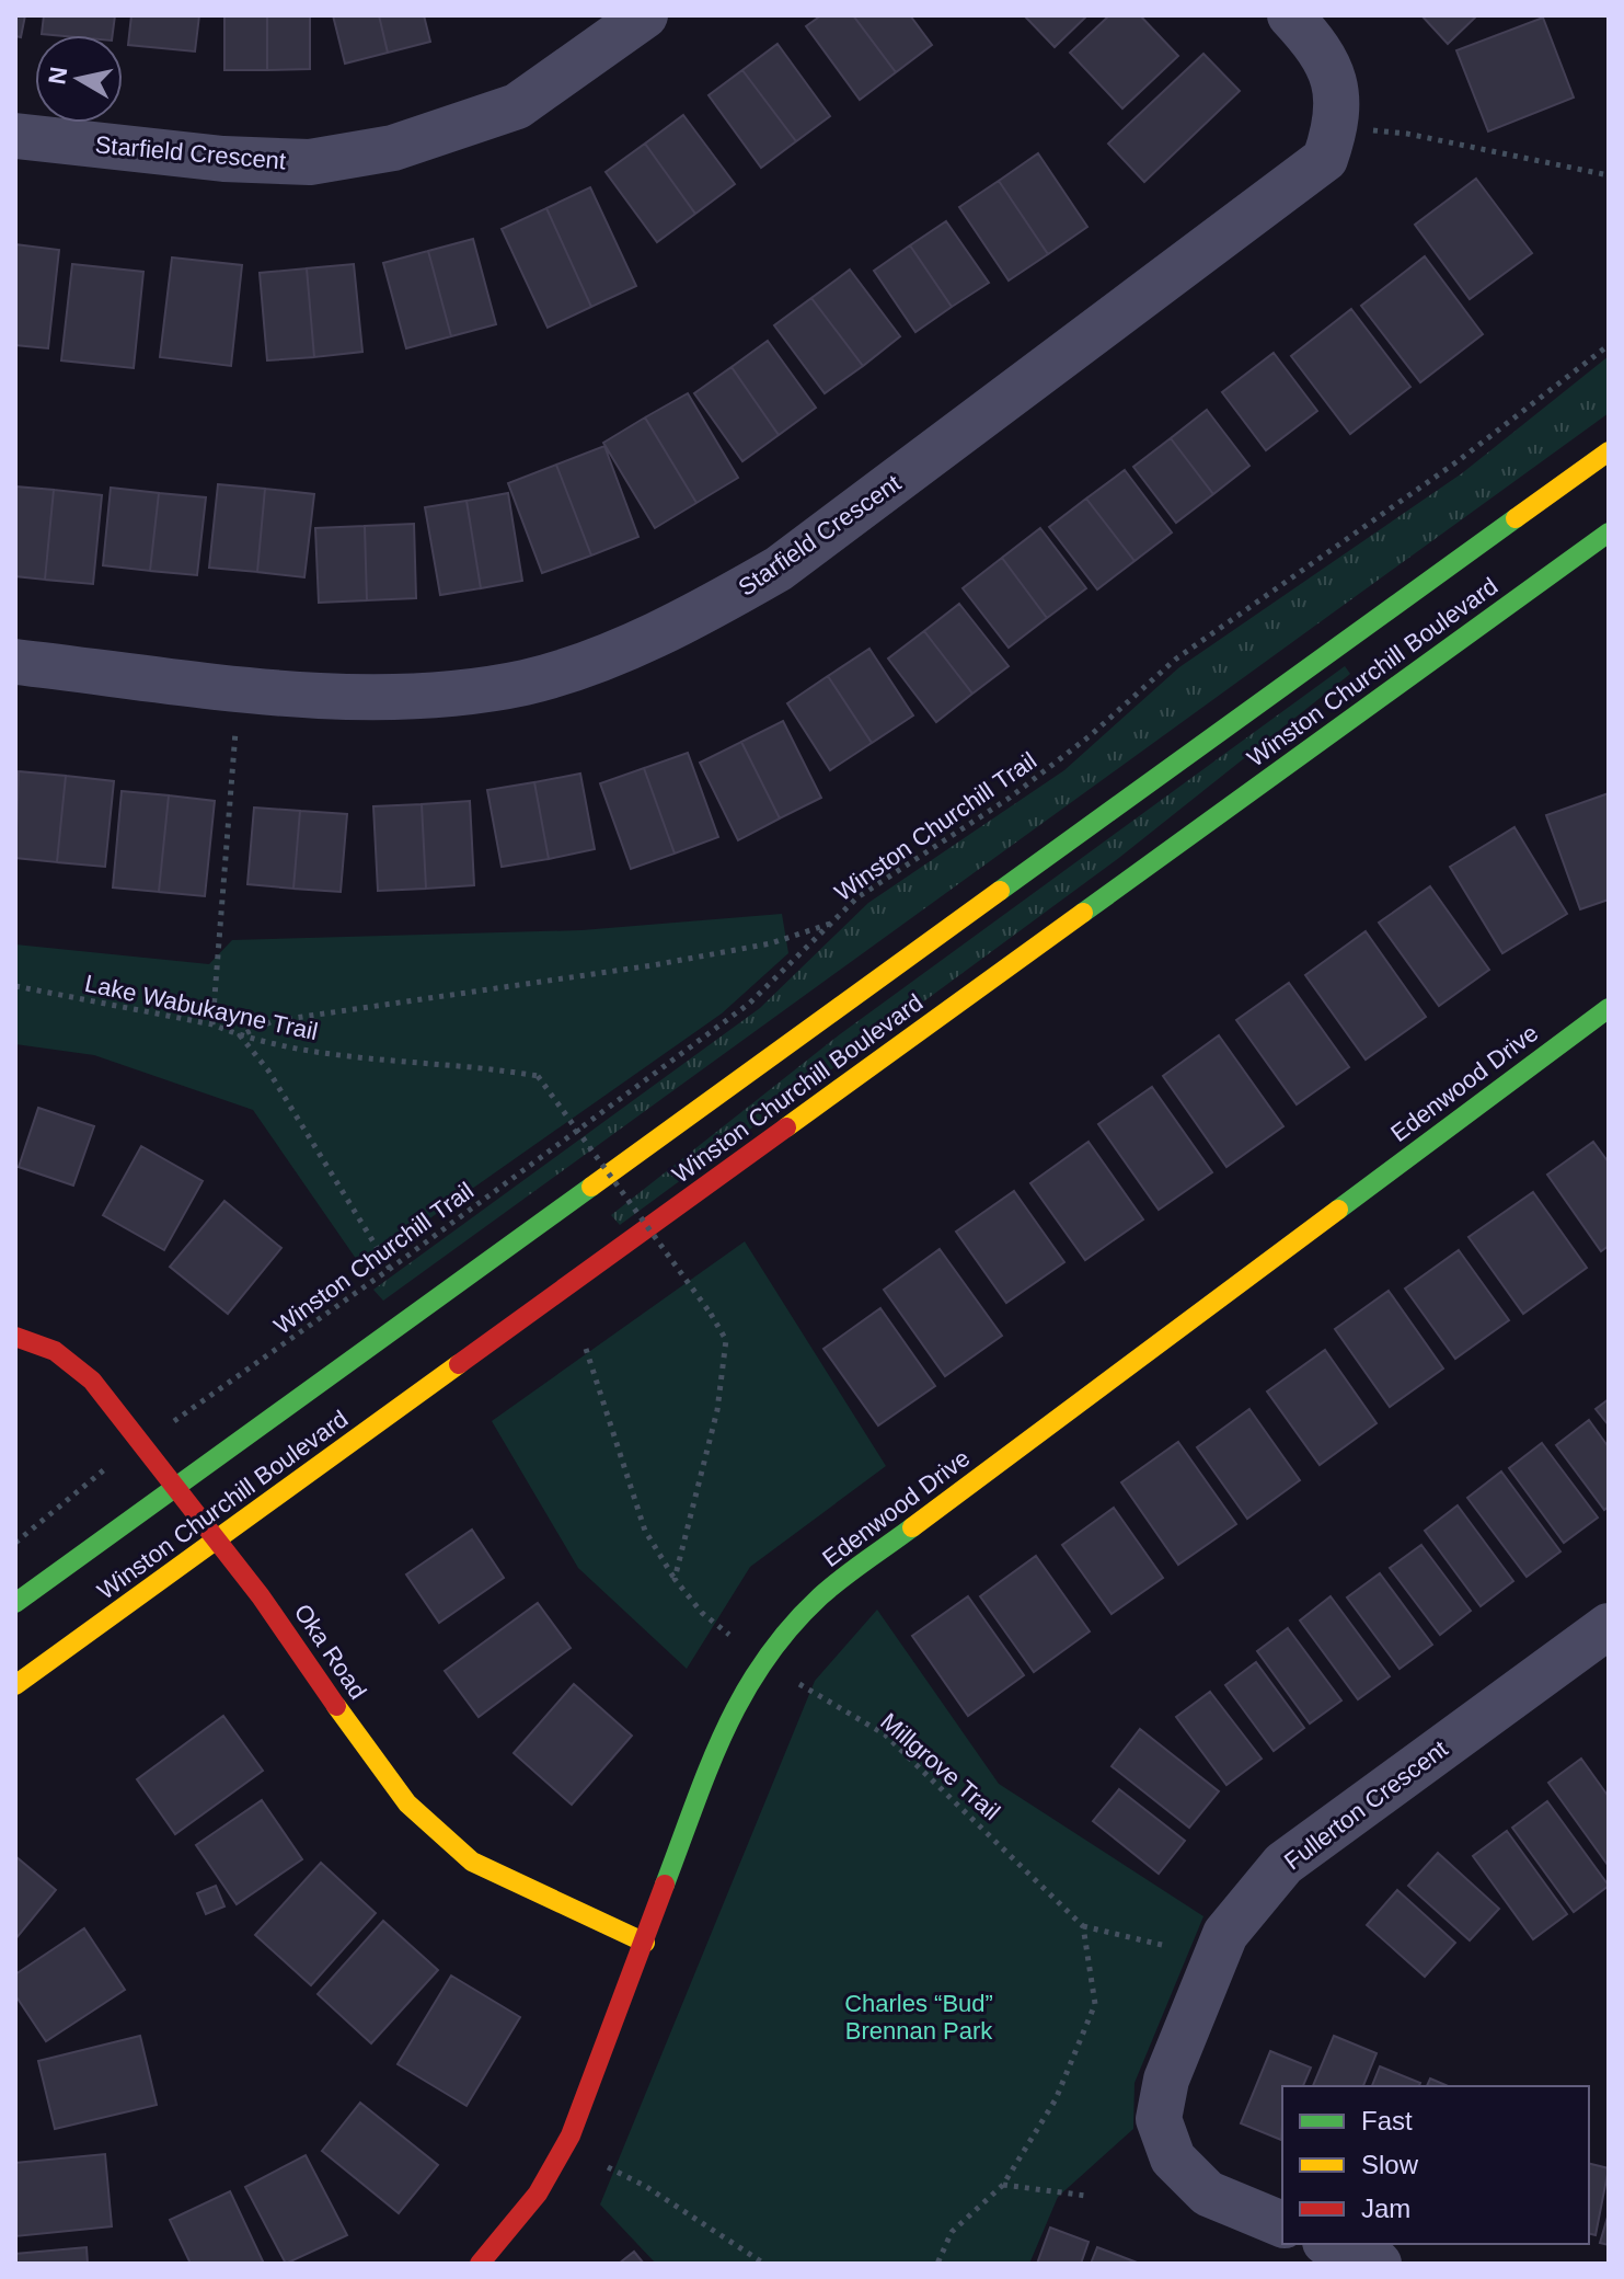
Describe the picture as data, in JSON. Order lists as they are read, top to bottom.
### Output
{
  "streets": {
    "main road": ["Winston Churchill Boulevard", "Edenwood Drive", "Oka Road"],
    "street": ["Starfield Crescent", "Fullerton Crescent"],
    "path": ["Winston Churchill Trail", "Lake Wabukayne Trail", "Millgrove Trail"]
  },
  "crossings": [
    ["Winston Churchill Boulevard", "Oka Road"],
    ["Lake Wabukayne Trail", "Millgrove Trail"],
    ["Edenwood Drive", "Oka Road"],
    ["Edenwood Drive", "Millgrove Trail"]
  ],
  "parks": ["Charles “Bud” Brennan Park"],
  "legend": ["Fast", "Slow", "Jam"],
  "north": "left"
}
